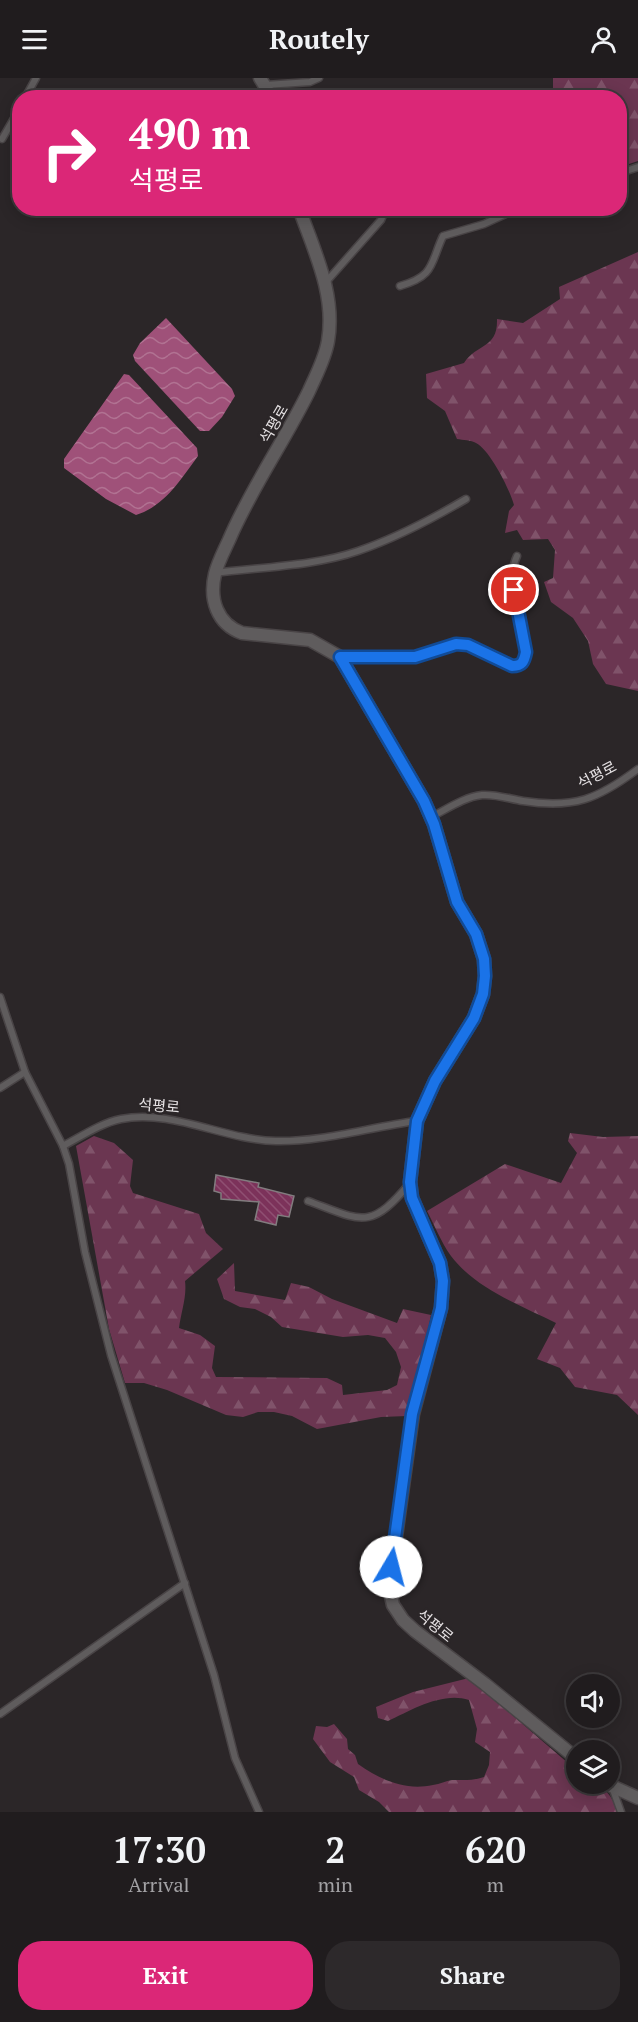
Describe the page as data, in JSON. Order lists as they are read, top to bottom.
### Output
{
  "streets": {
    "street": ["석평로"]
  },
  "page": {
    "header": "Routely",
    "turn": ["490 m", "석평로"],
    "eta": [
      "17:30",
      "Arrival",
      "2",
      "min",
      "620",
      "m"
    ],
    "buttons": ["Exit", "Share"]
  }
}
